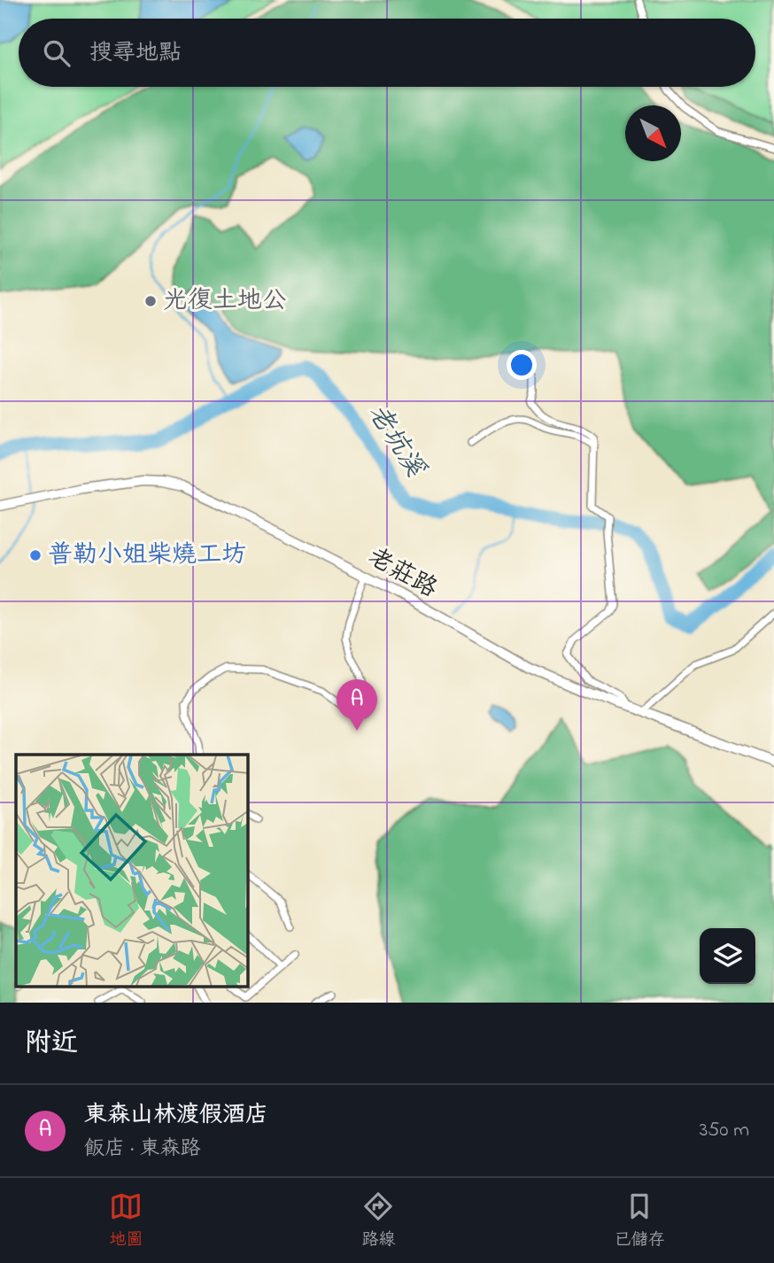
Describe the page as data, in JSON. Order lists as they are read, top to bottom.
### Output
{
  "streets": {
    "street": ["老莊路"]
  },
  "water": ["老坑溪"],
  "places": ["光復土地公", "普勒小姐柴燒工坊"],
  "north": "bottom right",
  "page": {
    "search": "搜尋地點",
    "pins": "A",
    "heading": "附近",
    "list": [
      {
        "mark": "A",
        "name": "東森山林渡假酒店",
        "note": "飯店 · 東森路",
        "value": "350 m"
      }
    ],
    "nav": ["地圖", "路線", "已儲存"]
  }
}
